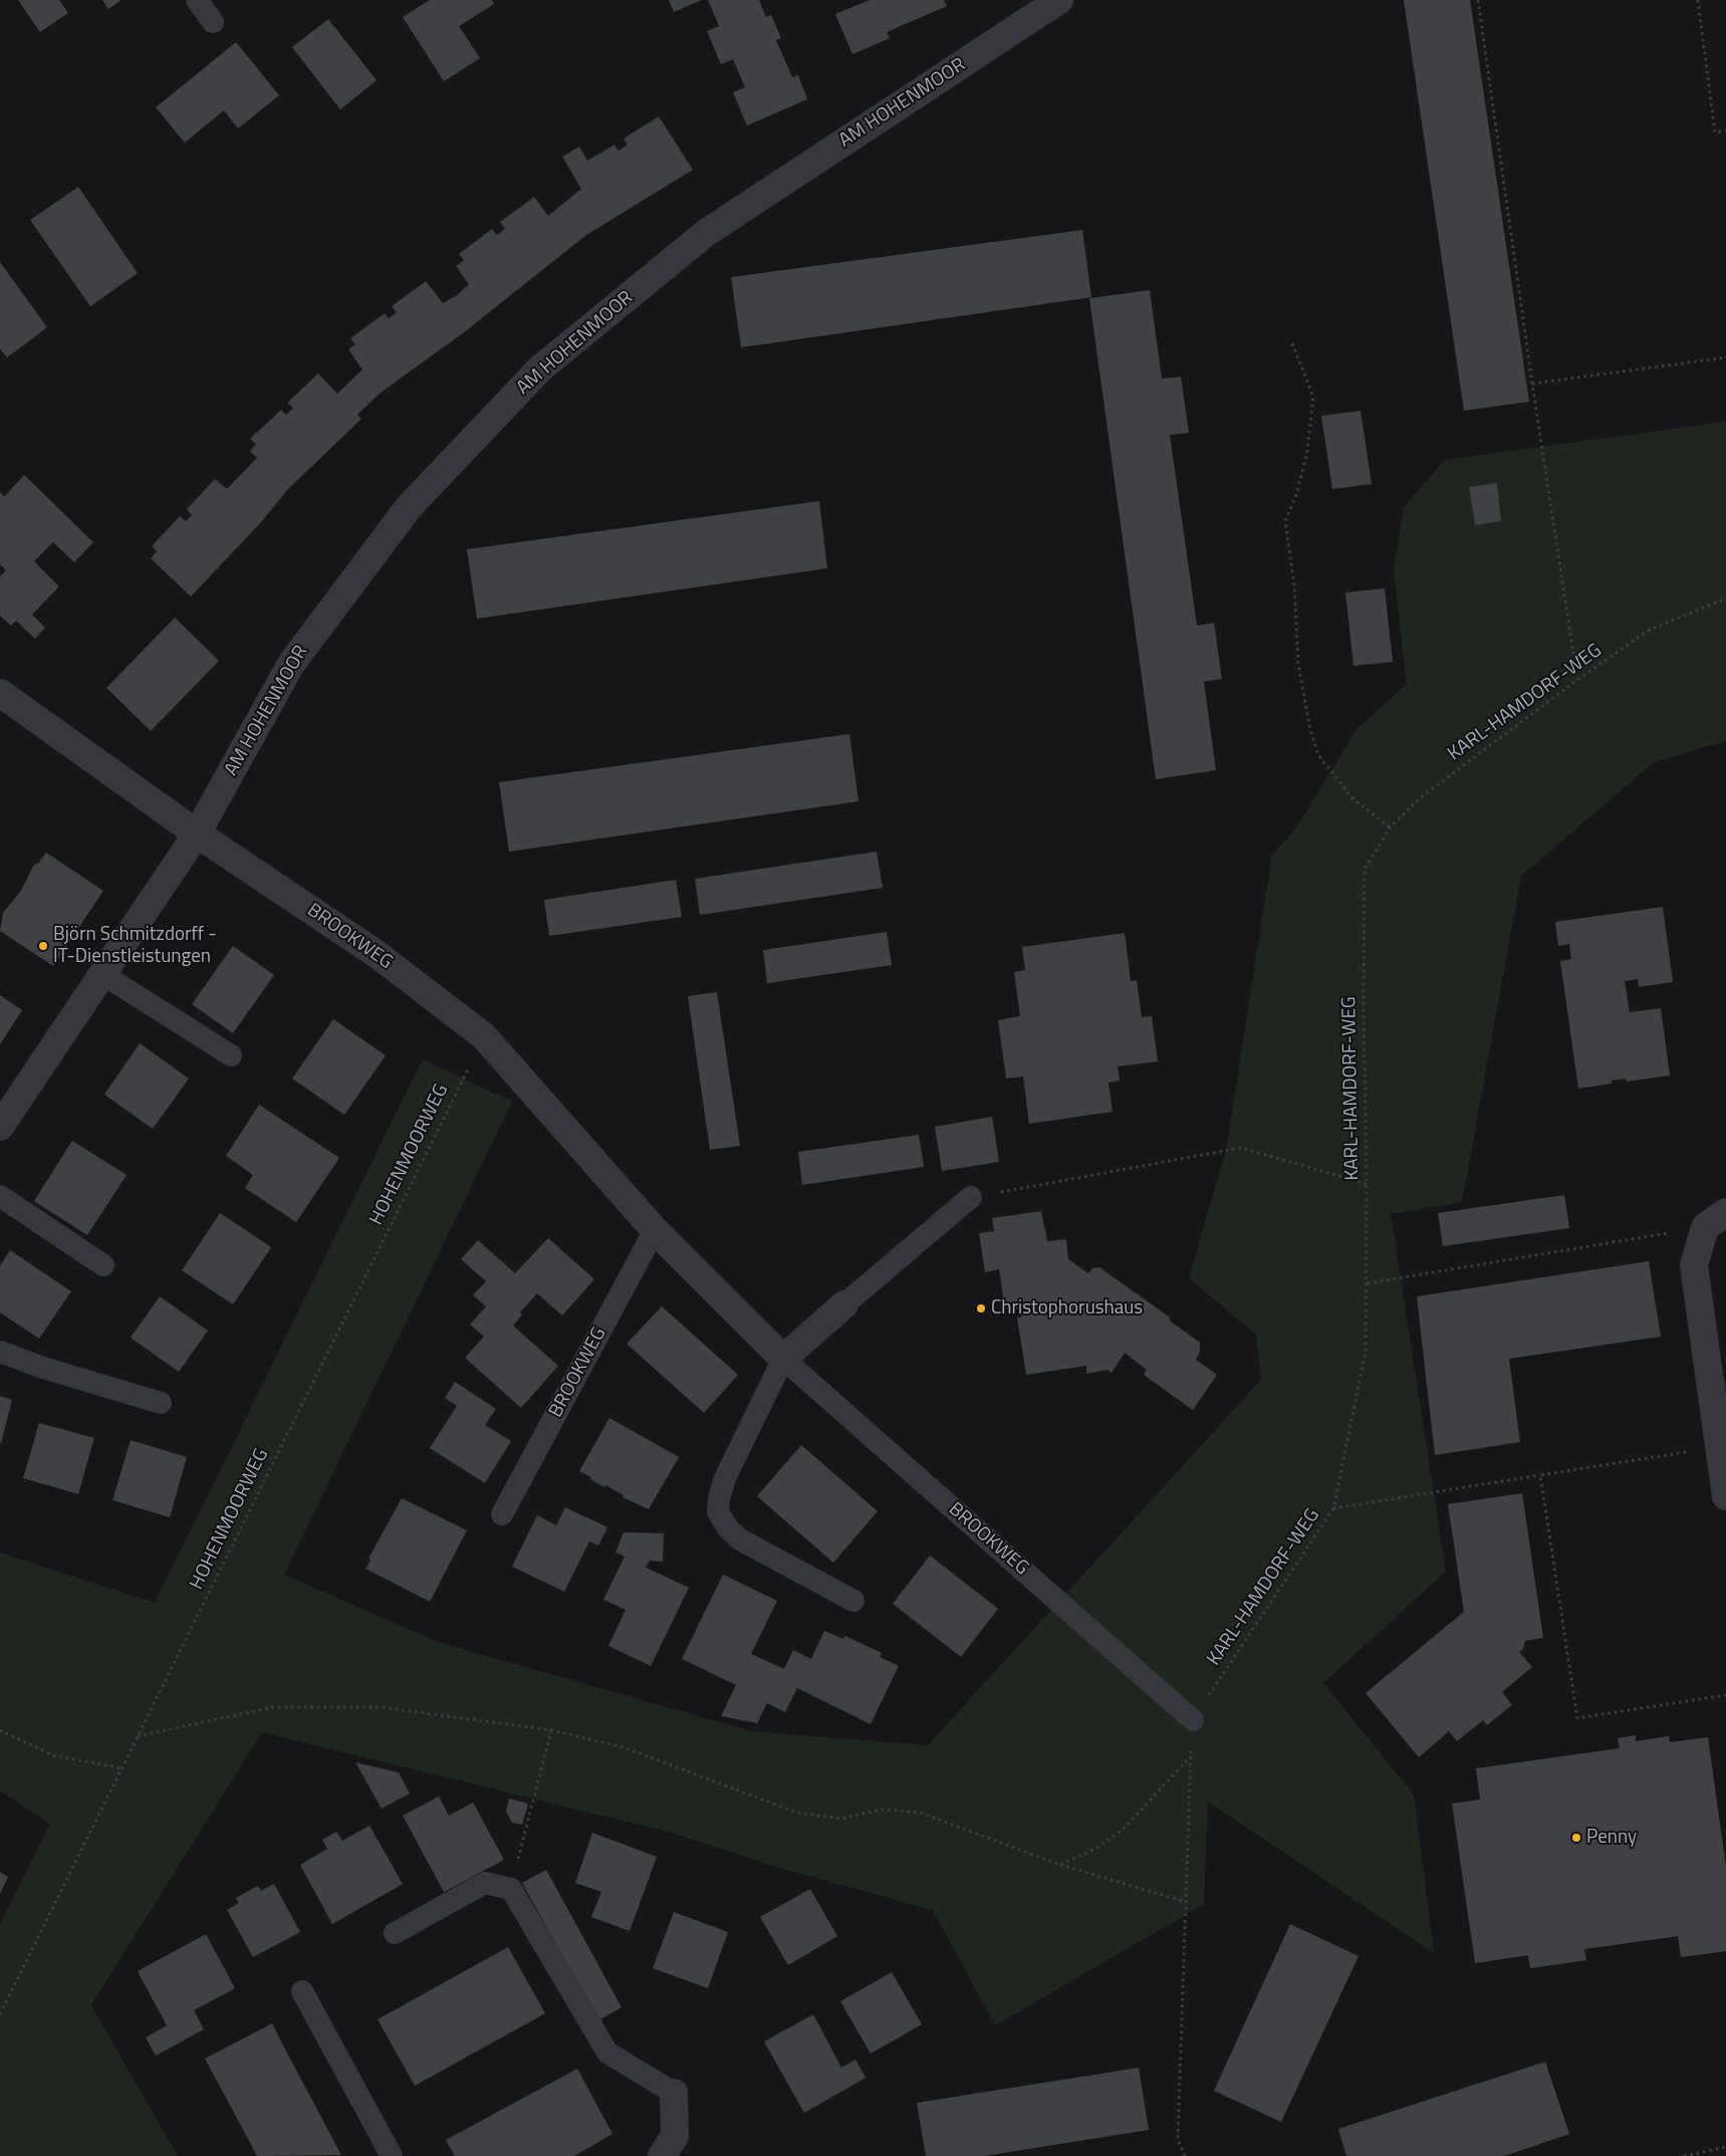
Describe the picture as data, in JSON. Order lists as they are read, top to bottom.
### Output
{
  "streets": {
    "street": ["AM HOHENMOOR", "BROOKWEG"],
    "path": ["KARL-HAMDORF-WEG", "HOHENMOORWEG"]
  },
  "crossings": [
    ["AM HOHENMOOR", "BROOKWEG"],
    ["KARL-HAMDORF-WEG", "BROOKWEG"],
    ["BROOKWEG", "HOHENMOORWEG"]
  ],
  "places": ["Björn Schmitzdorff - IT-Dienstleistungen", "Christophorushaus", "Penny"]
}
